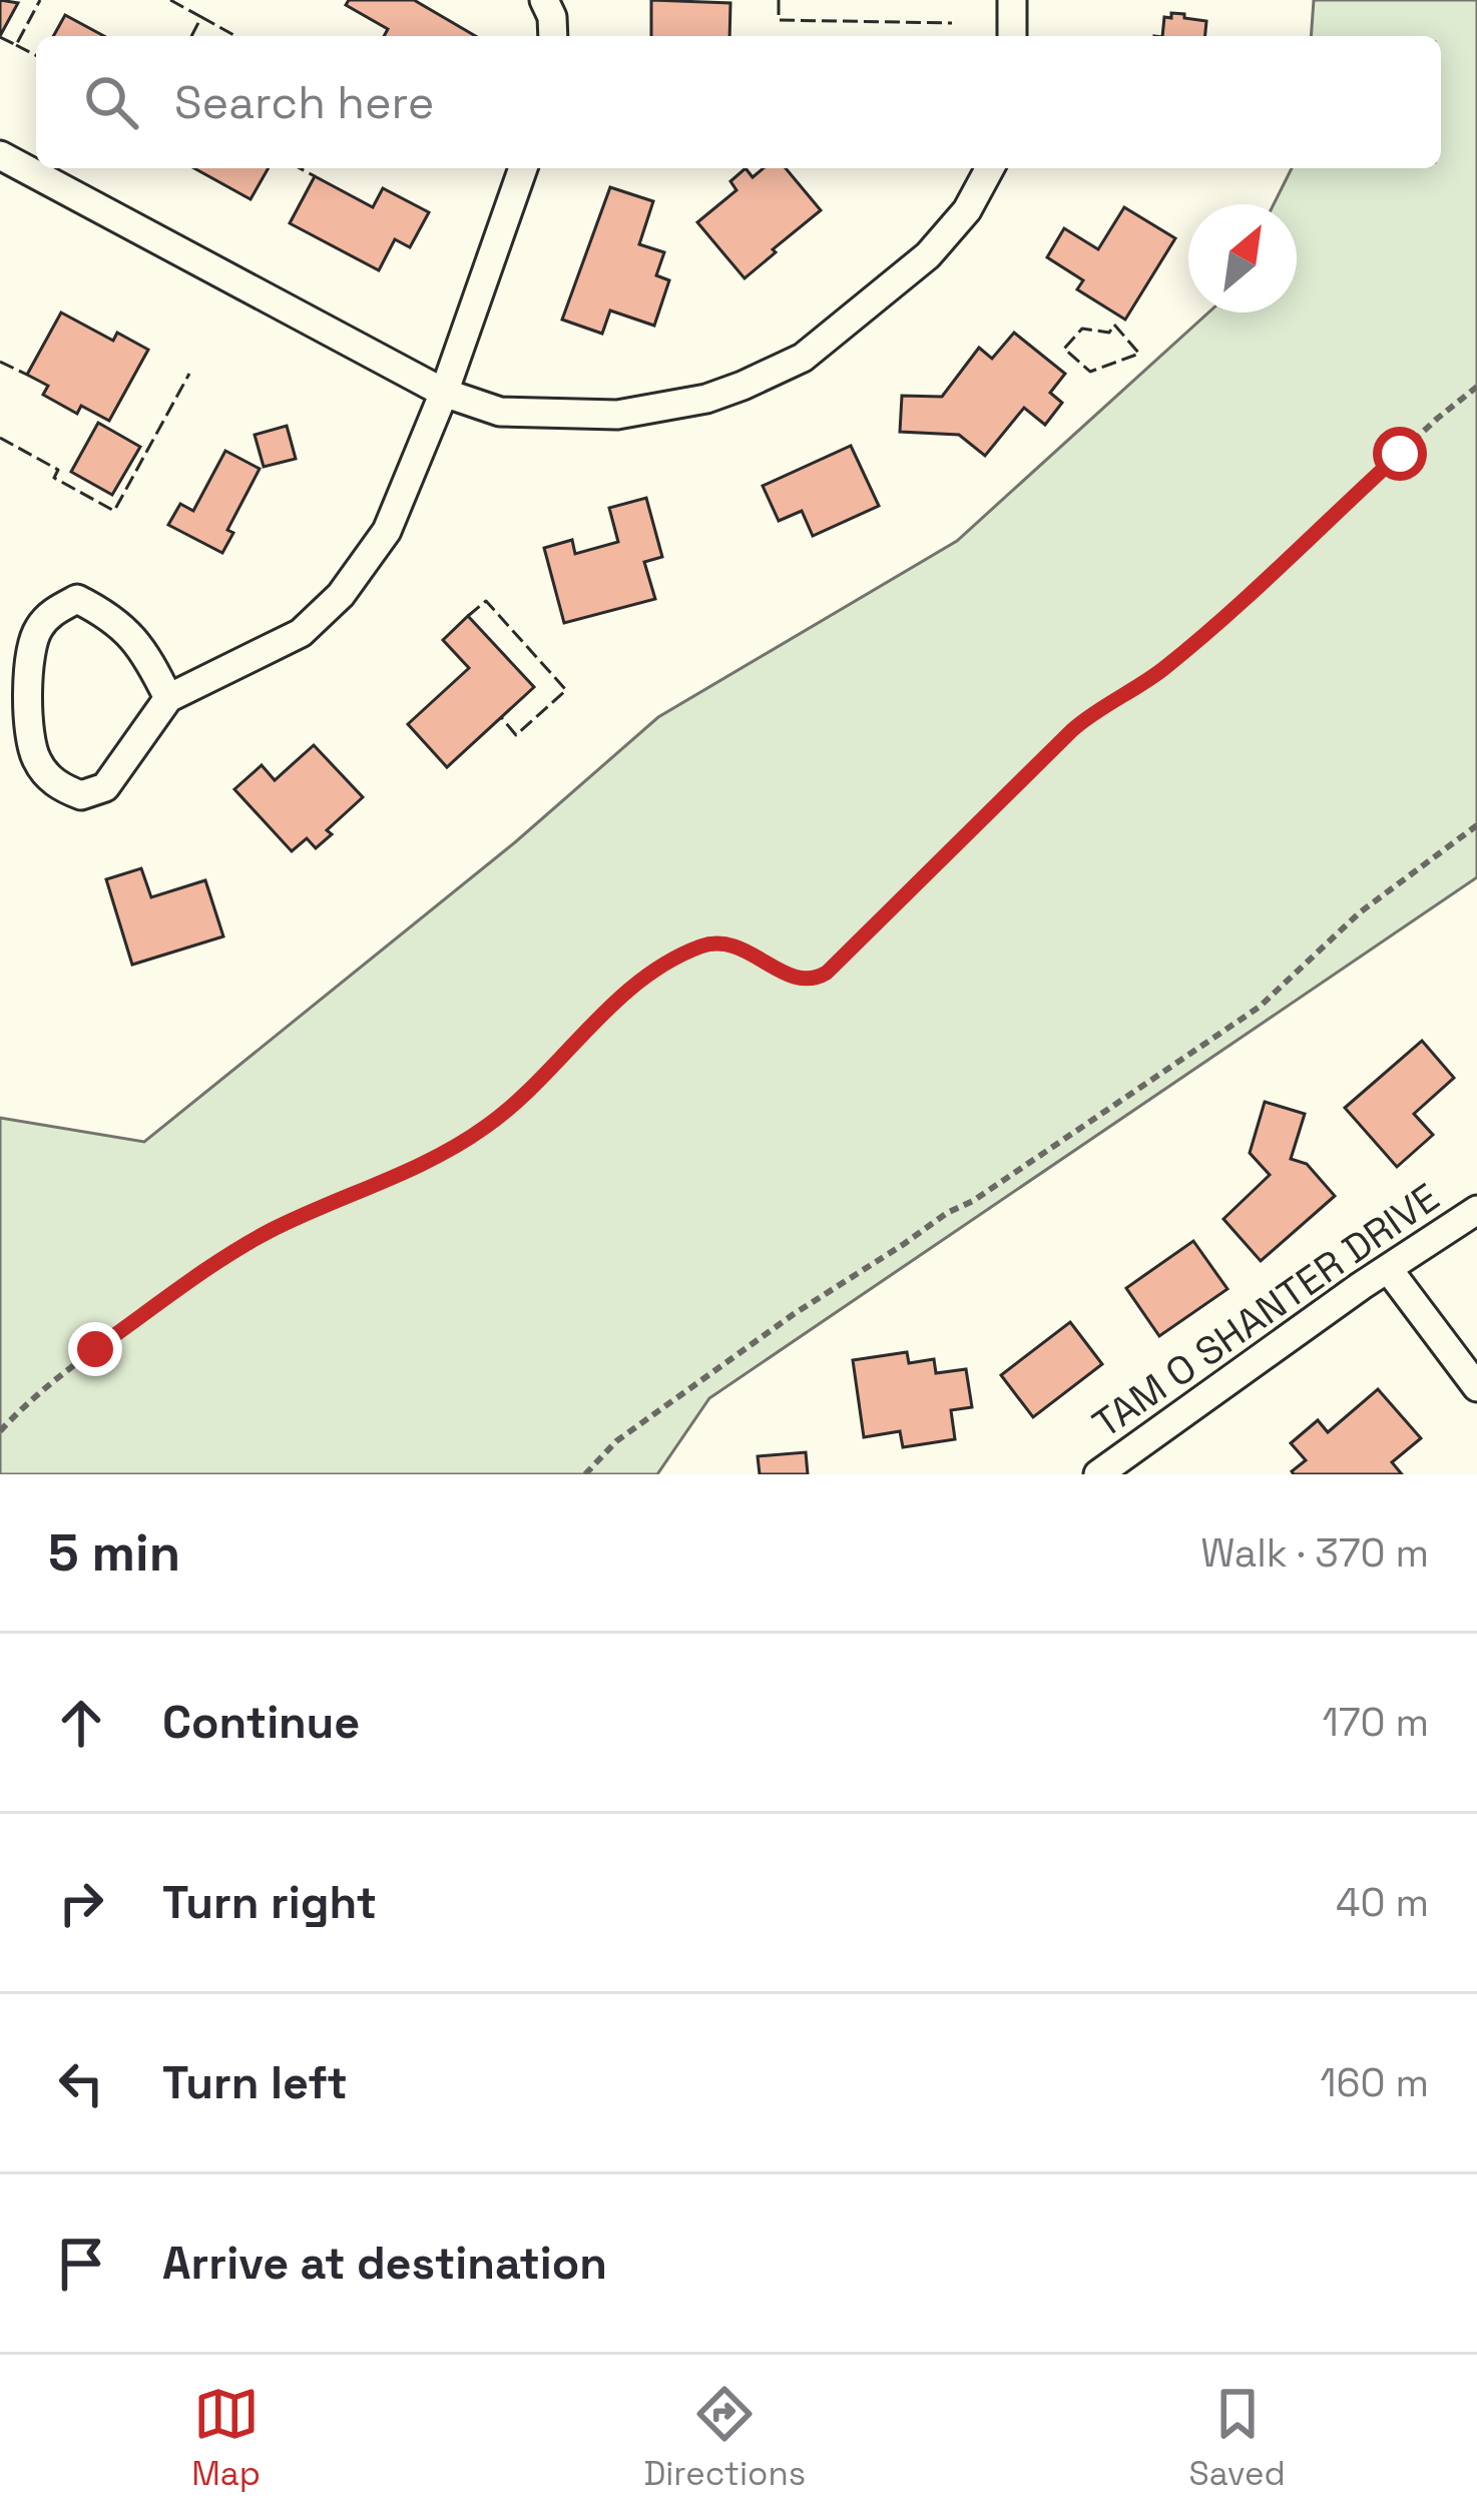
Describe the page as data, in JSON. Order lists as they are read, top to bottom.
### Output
{
  "streets": {
    "street": ["TAM O SHANTER DRIVE"]
  },
  "north": "top right",
  "page": {
    "search": "Search here",
    "heading": ["5 min", "Walk · 370 m"],
    "list": [
      ["Continue", "170 m"],
      ["Turn right", "40 m"],
      ["Turn left", "160 m"],
      "Arrive at destination"
    ],
    "nav": ["Map", "Directions", "Saved"]
  }
}
